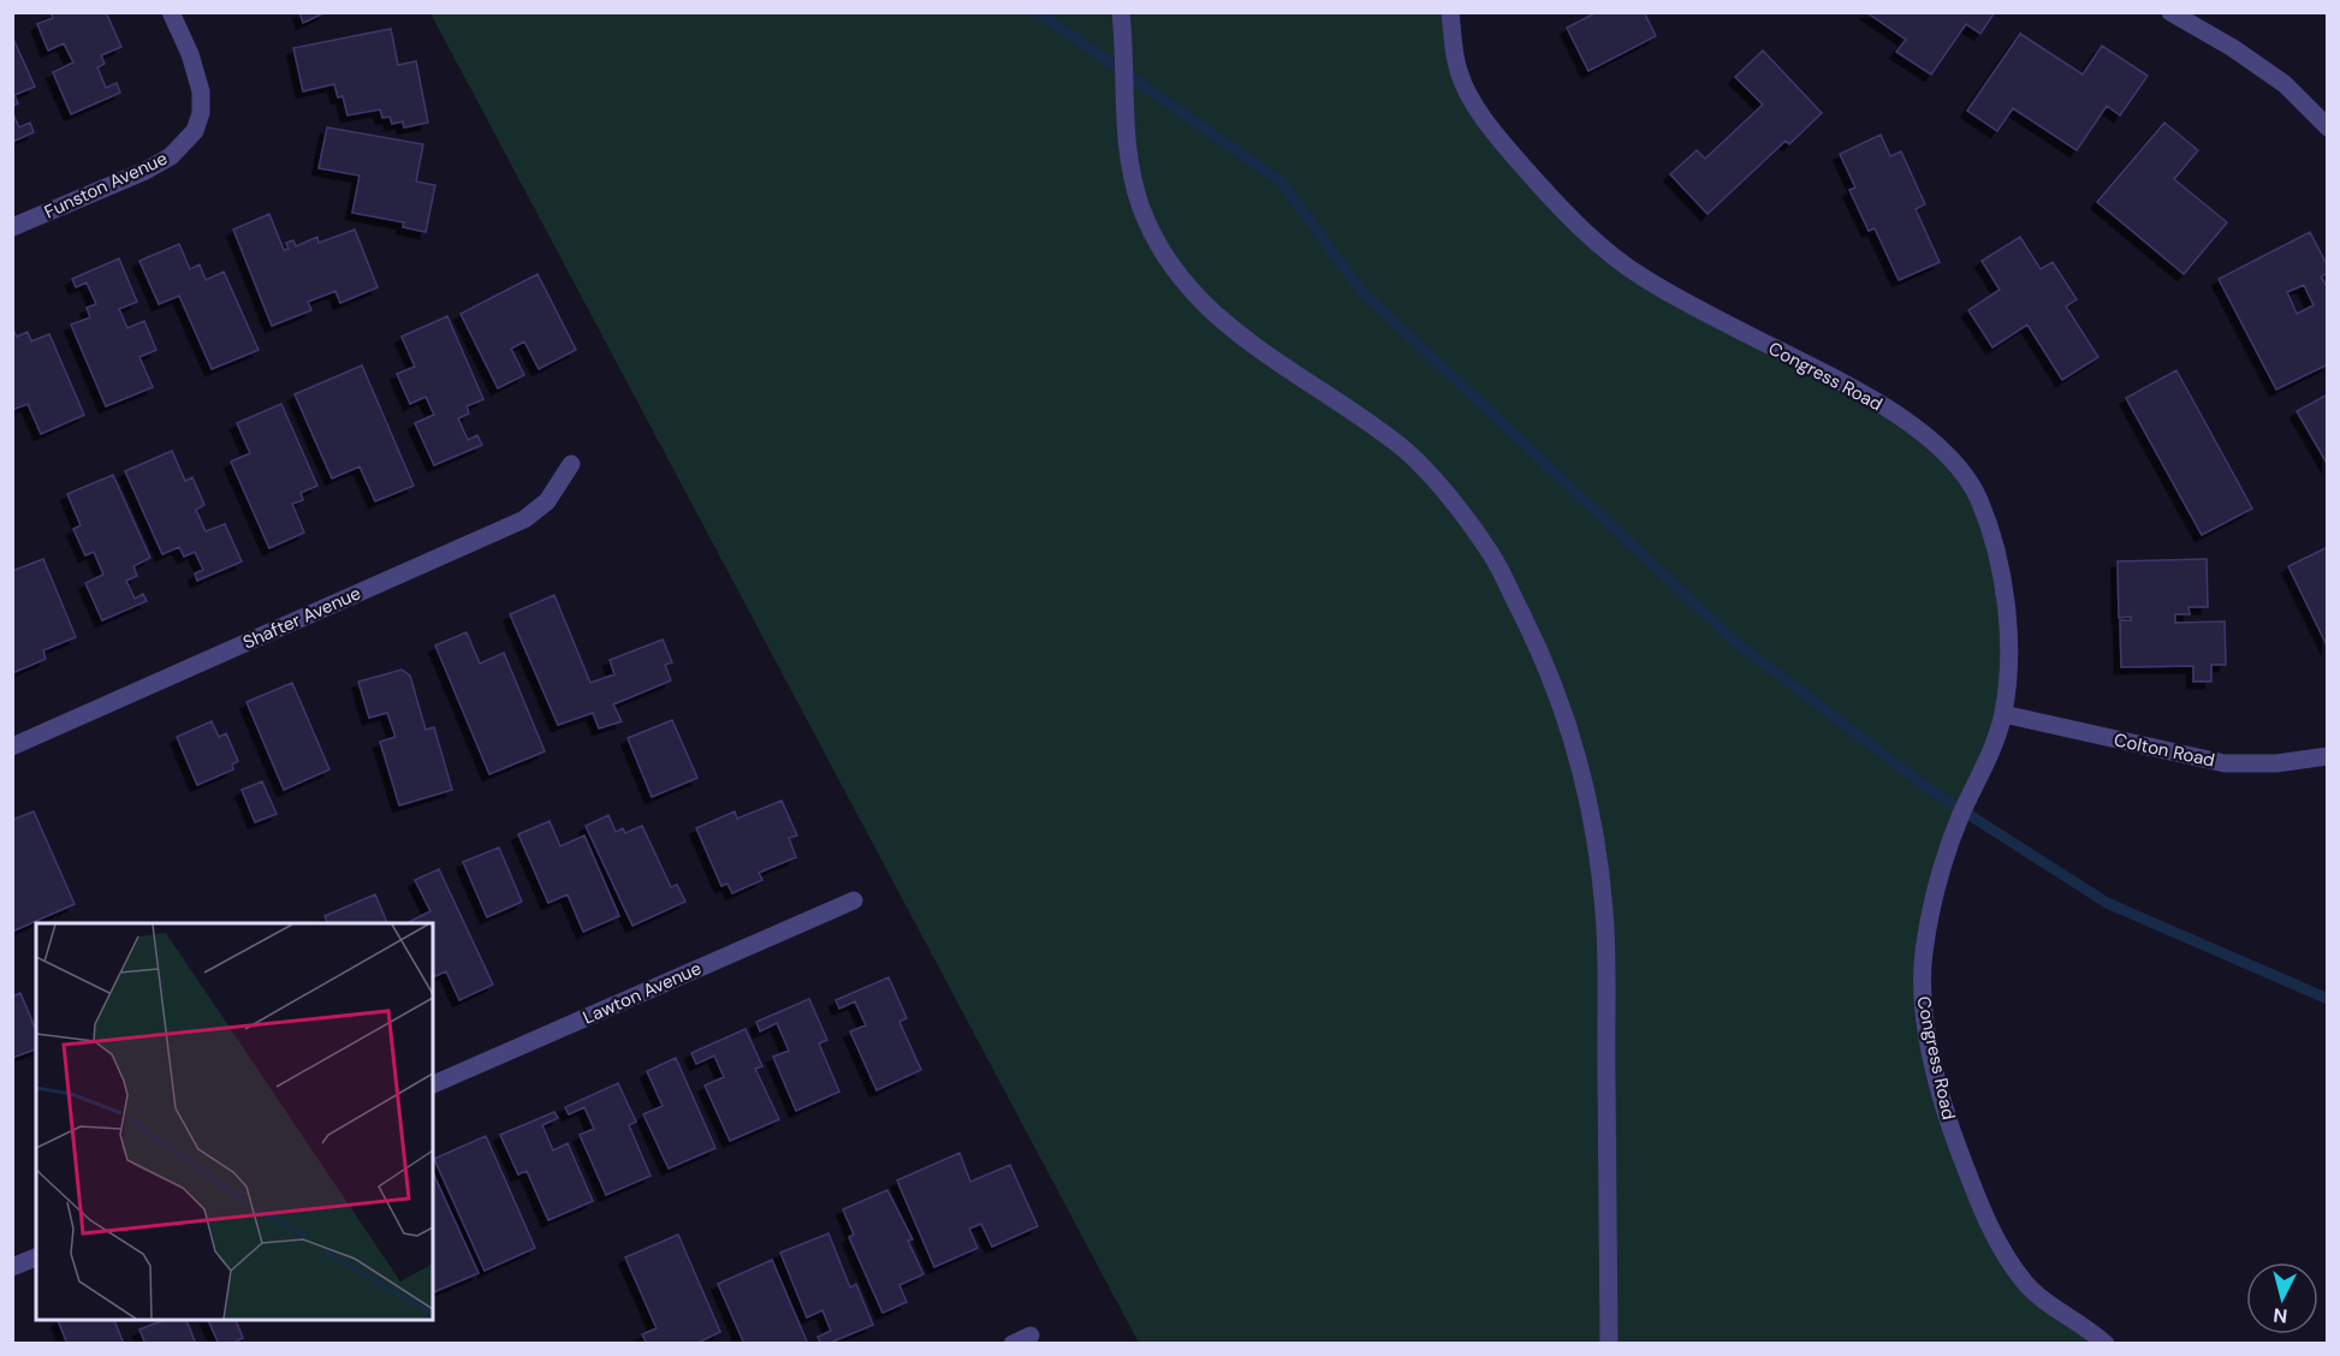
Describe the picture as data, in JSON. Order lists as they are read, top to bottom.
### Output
{
  "streets": {
    "street": [
      "Funston Avenue",
      "Congress Road",
      "Shafter Avenue",
      "Colton Road",
      "Lawton Avenue"
    ]
  },
  "crossings": [
    ["Congress Road", "Colton Road"]
  ],
  "north": "bottom"
}
